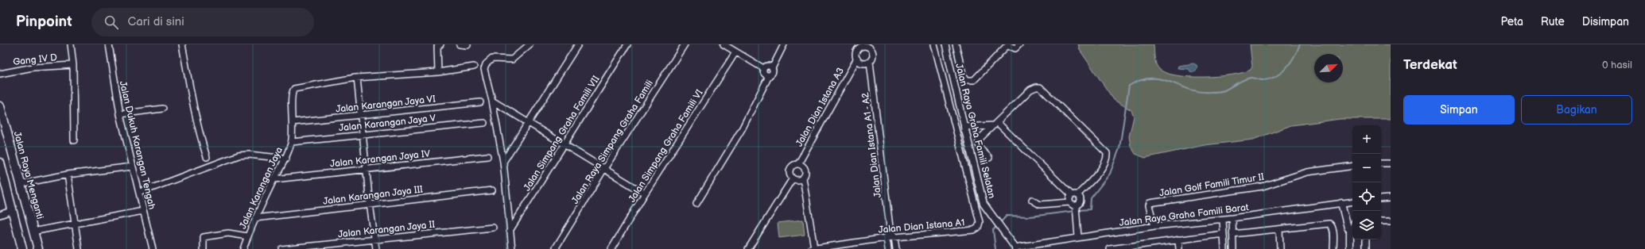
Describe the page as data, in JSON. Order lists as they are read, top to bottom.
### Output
{
  "streets": {
    "main road": ["Jalan Raya Menganti"],
    "street": [
      "Gang IV D",
      "Jalan Karangan Jaya VI",
      "Jalan Dian Istana A3",
      "Jalan Karangan Jaya V",
      "Jalan Raya Graha Famili Selatan",
      "Jalan Simpang Graha Famili VII",
      "Jalan Raya Simpang Graha Famili",
      "Jalan Dukuh Karangan Tengah",
      "Jalan Dian Istana A1 - A2",
      "Jalan Simpang Graha Famili VI",
      "Jalan Karangan Jaya IV",
      "Jalan Golf Famili Timur II",
      "Jalan Karangan Jaya",
      "Jalan Karangan Jaya III",
      "Jalan Raya Graha Famili Barat",
      "Jalan Dian Istana A1",
      "Jalan Karangan Jaya II"
    ]
  },
  "crossings": [
    ["Jalan Karangan Jaya VI", "Jalan Karangan Jaya"],
    ["Jalan Dian Istana A3", "Jalan Dian Istana A1 - A2"],
    ["Jalan Karangan Jaya V", "Jalan Karangan Jaya"],
    ["Jalan Raya Graha Famili Selatan", "Jalan Raya Graha Famili Barat"],
    ["Jalan Dian Istana A1 - A2", "Jalan Dian Istana A1"],
    ["Jalan Karangan Jaya IV", "Jalan Karangan Jaya"],
    ["Jalan Golf Famili Timur II", "Jalan Raya Graha Famili Barat"],
    ["Jalan Karangan Jaya", "Jalan Karangan Jaya III"]
  ],
  "north": "top right",
  "page": {
    "header": "Pinpoint",
    "search": "Cari di sini",
    "nav": ["Peta", "Rute", "Disimpan"],
    "heading": ["Terdekat", "0 hasil"],
    "buttons": ["Simpan", "Bagikan"],
    "map_buttons": ["+", "−"]
  }
}
